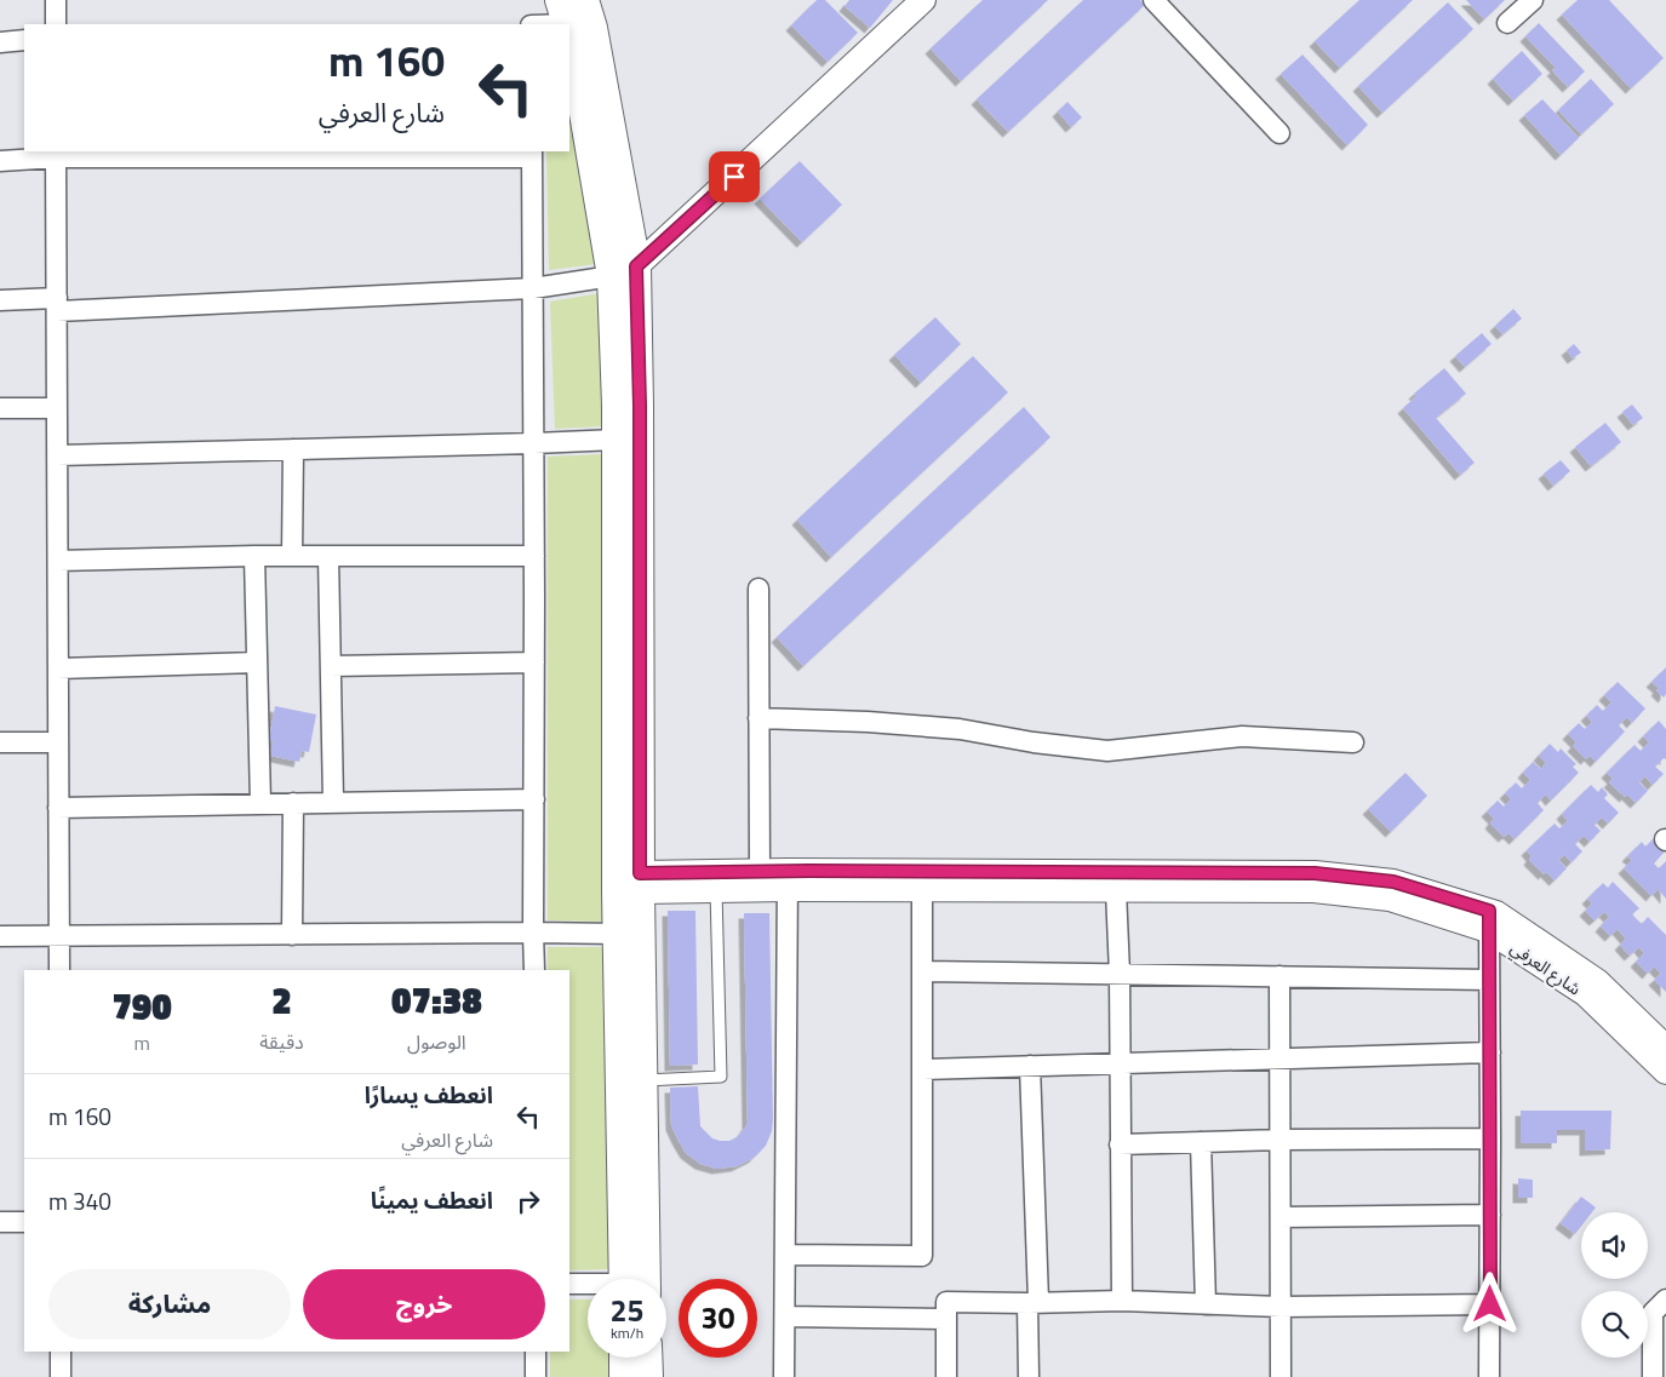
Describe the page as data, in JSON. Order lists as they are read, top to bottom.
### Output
{
  "streets": {
    "street": ["شارع العرفي"]
  },
  "page": {
    "turn": ["160 m", "شارع العرفي"],
    "eta": [
      "07:38",
      "الوصول",
      "2",
      "دقيقة",
      "790",
      "m"
    ],
    "list": [
      {
        "name": "انعطف يسارًا",
        "note": "شارع العرفي",
        "value": "160 m"
      },
      {
        "name": "انعطف يمينًا",
        "value": "340 m"
      }
    ],
    "buttons": ["خروج", "مشاركة"],
    "speed": "25 km/h",
    "limit": "30"
  }
}
